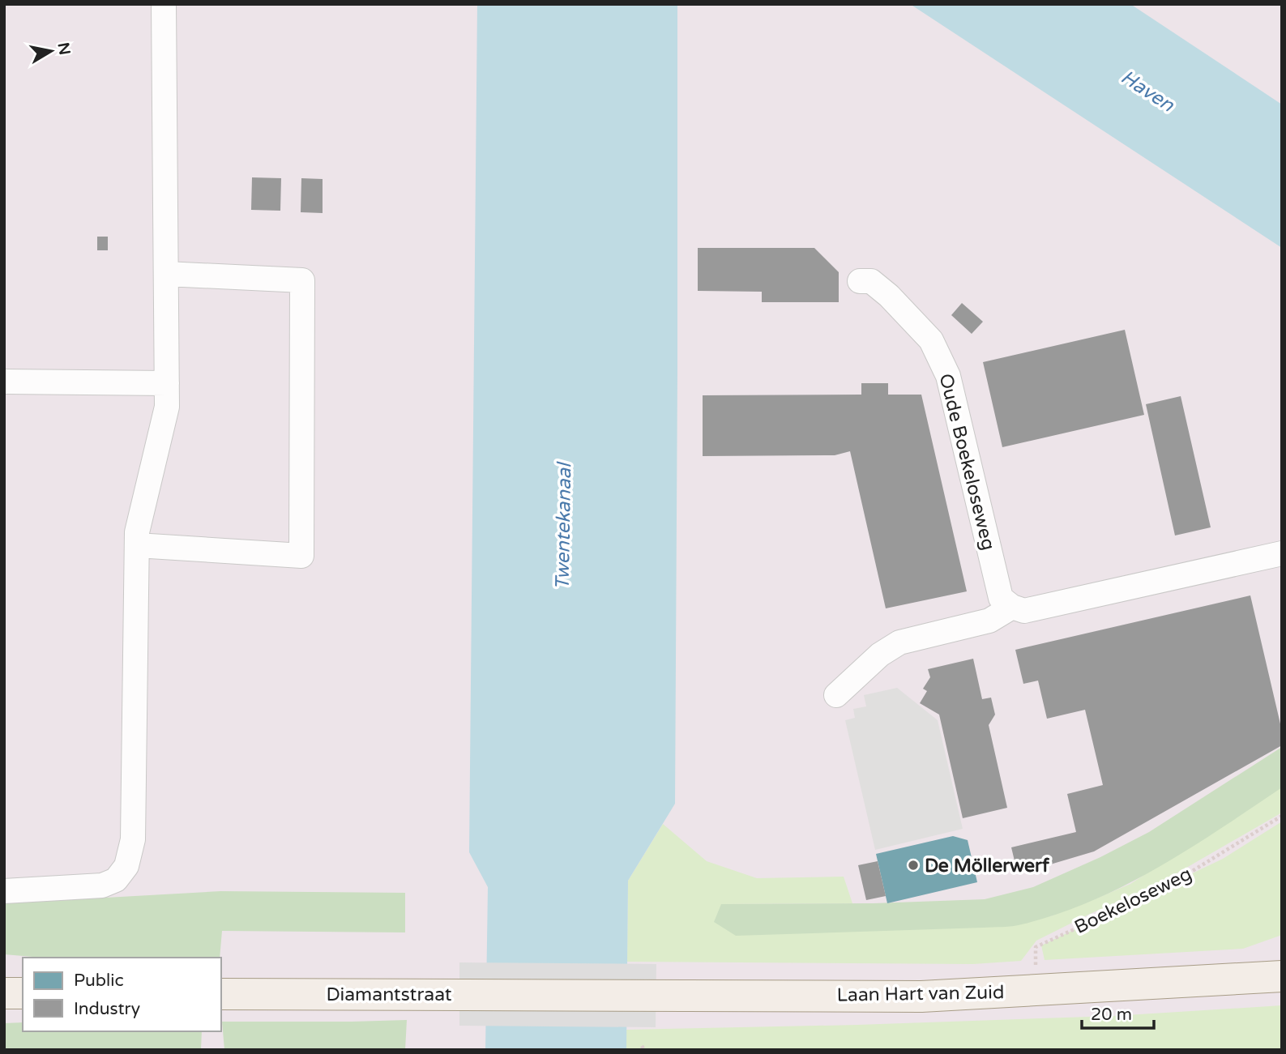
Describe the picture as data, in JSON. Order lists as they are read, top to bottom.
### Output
{
  "streets": {
    "main road": ["Laan Hart van Zuid", "Diamantstraat"],
    "street": ["Oude Boekeloseweg"],
    "path": ["Boekeloseweg"]
  },
  "crossings": [
    ["Laan Hart van Zuid", "Diamantstraat"]
  ],
  "water": ["Haven", "Twentekanaal"],
  "places": ["De Möllerwerf"],
  "legend": ["Public", "Industry"],
  "scale_bar": "20 m",
  "north": "right"
}
